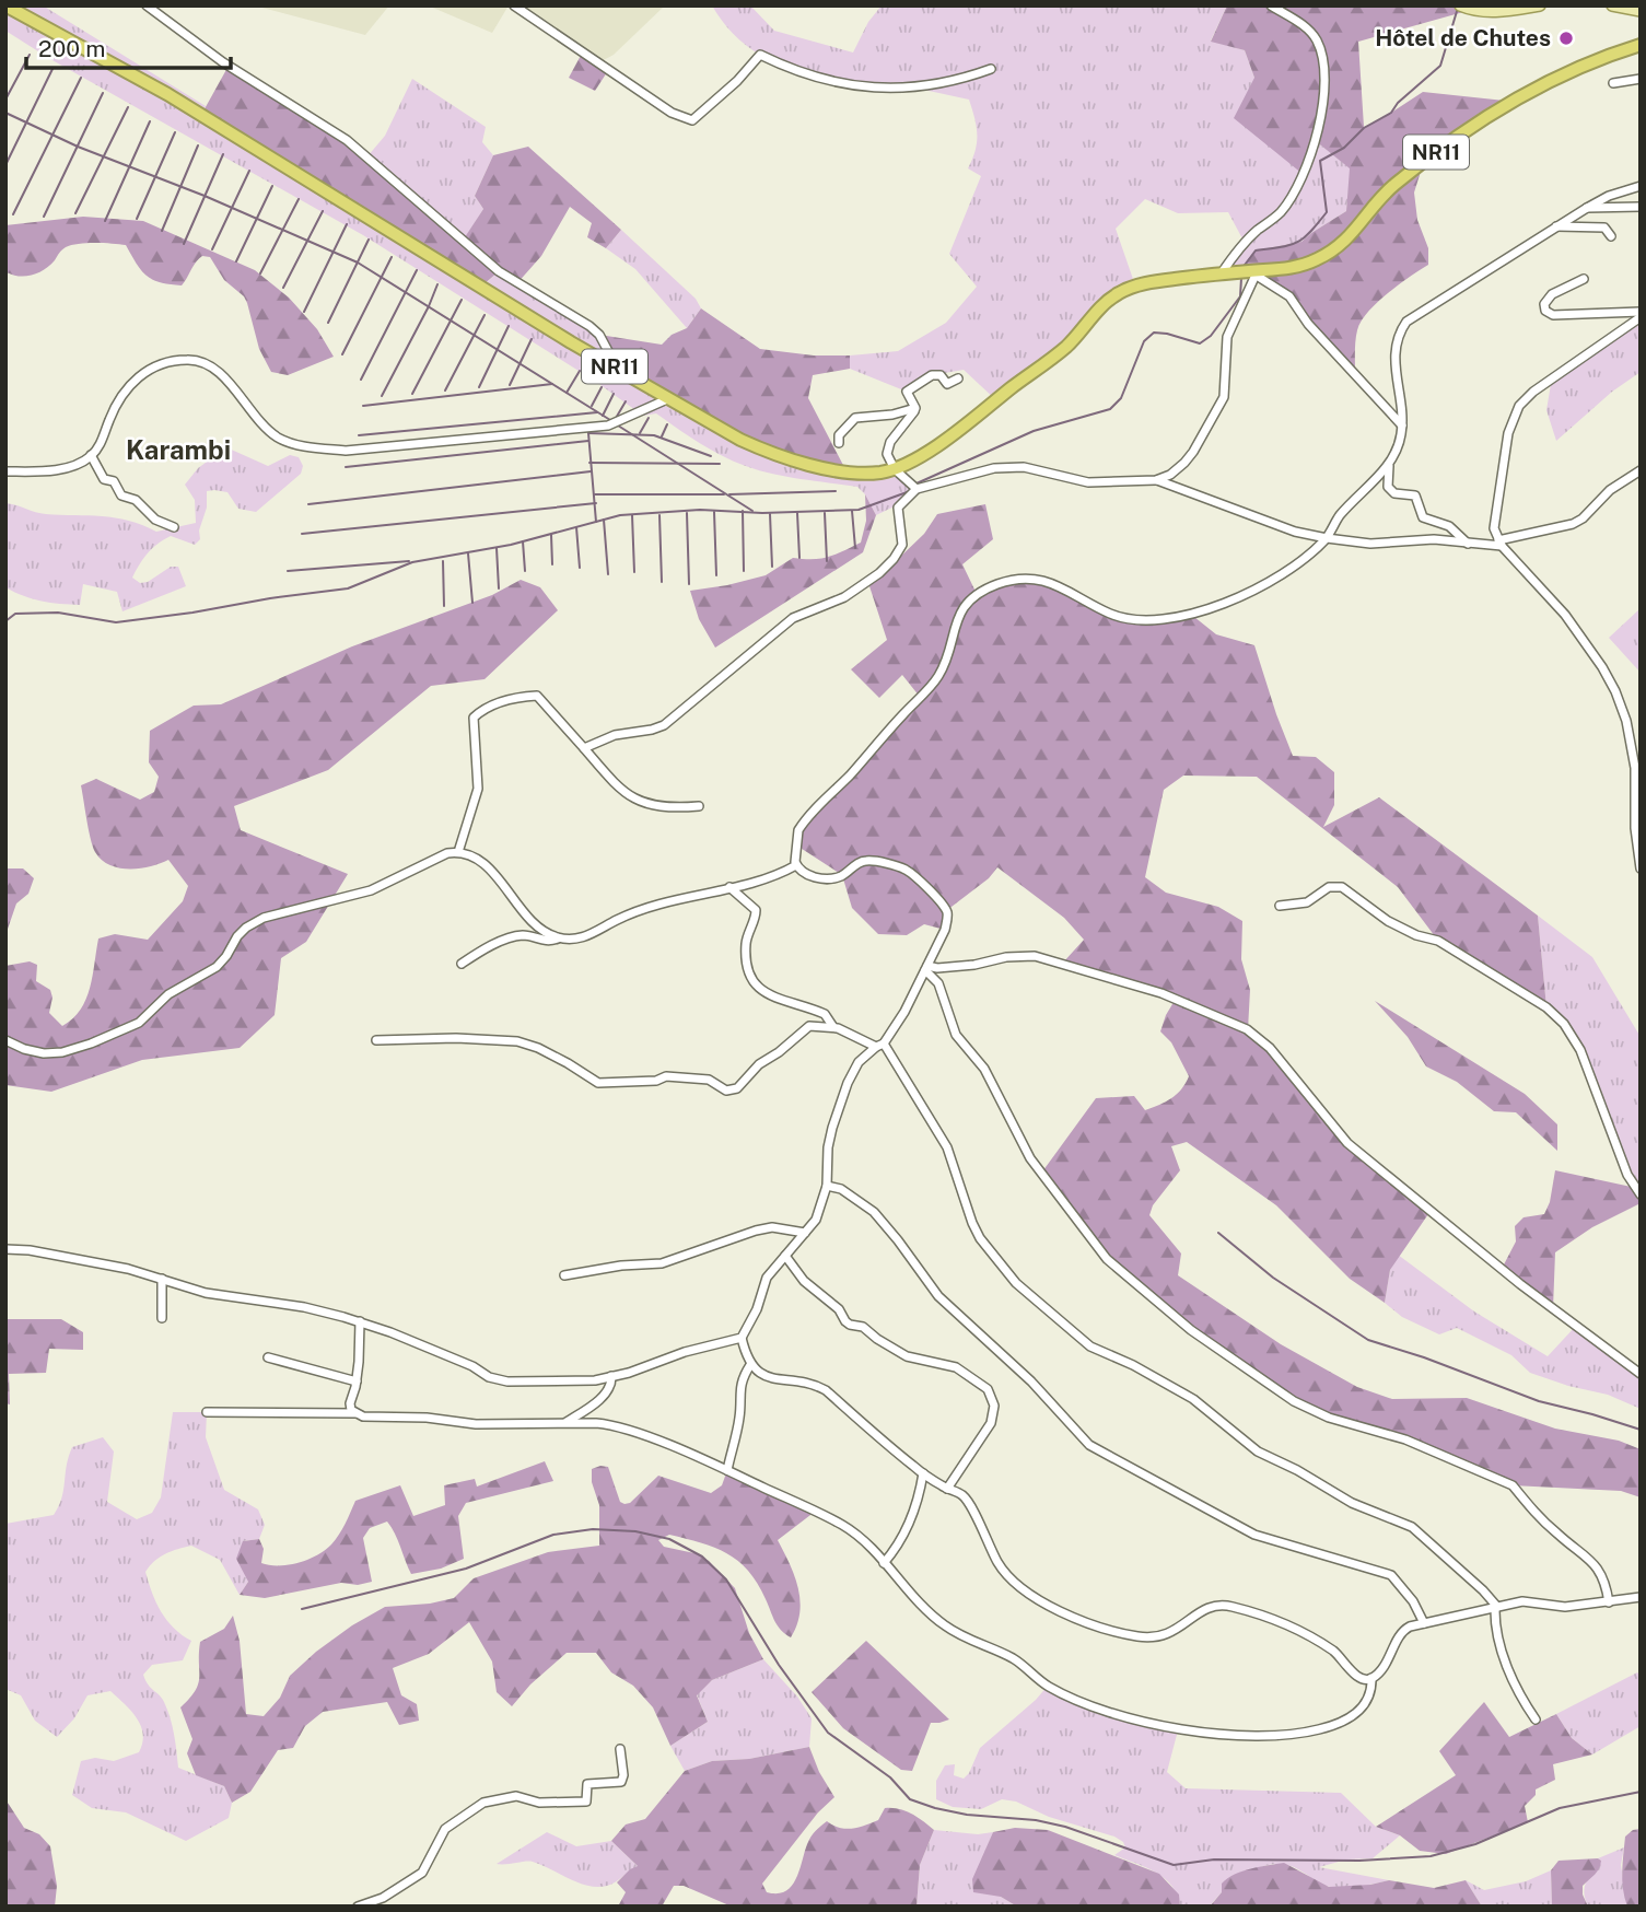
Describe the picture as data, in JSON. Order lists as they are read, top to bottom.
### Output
{
  "streets": {
    "highway": ["NR11"]
  },
  "districts": ["Karambi"],
  "places": ["Hôtel de Chutes"],
  "scale_bar": "200 m"
}
